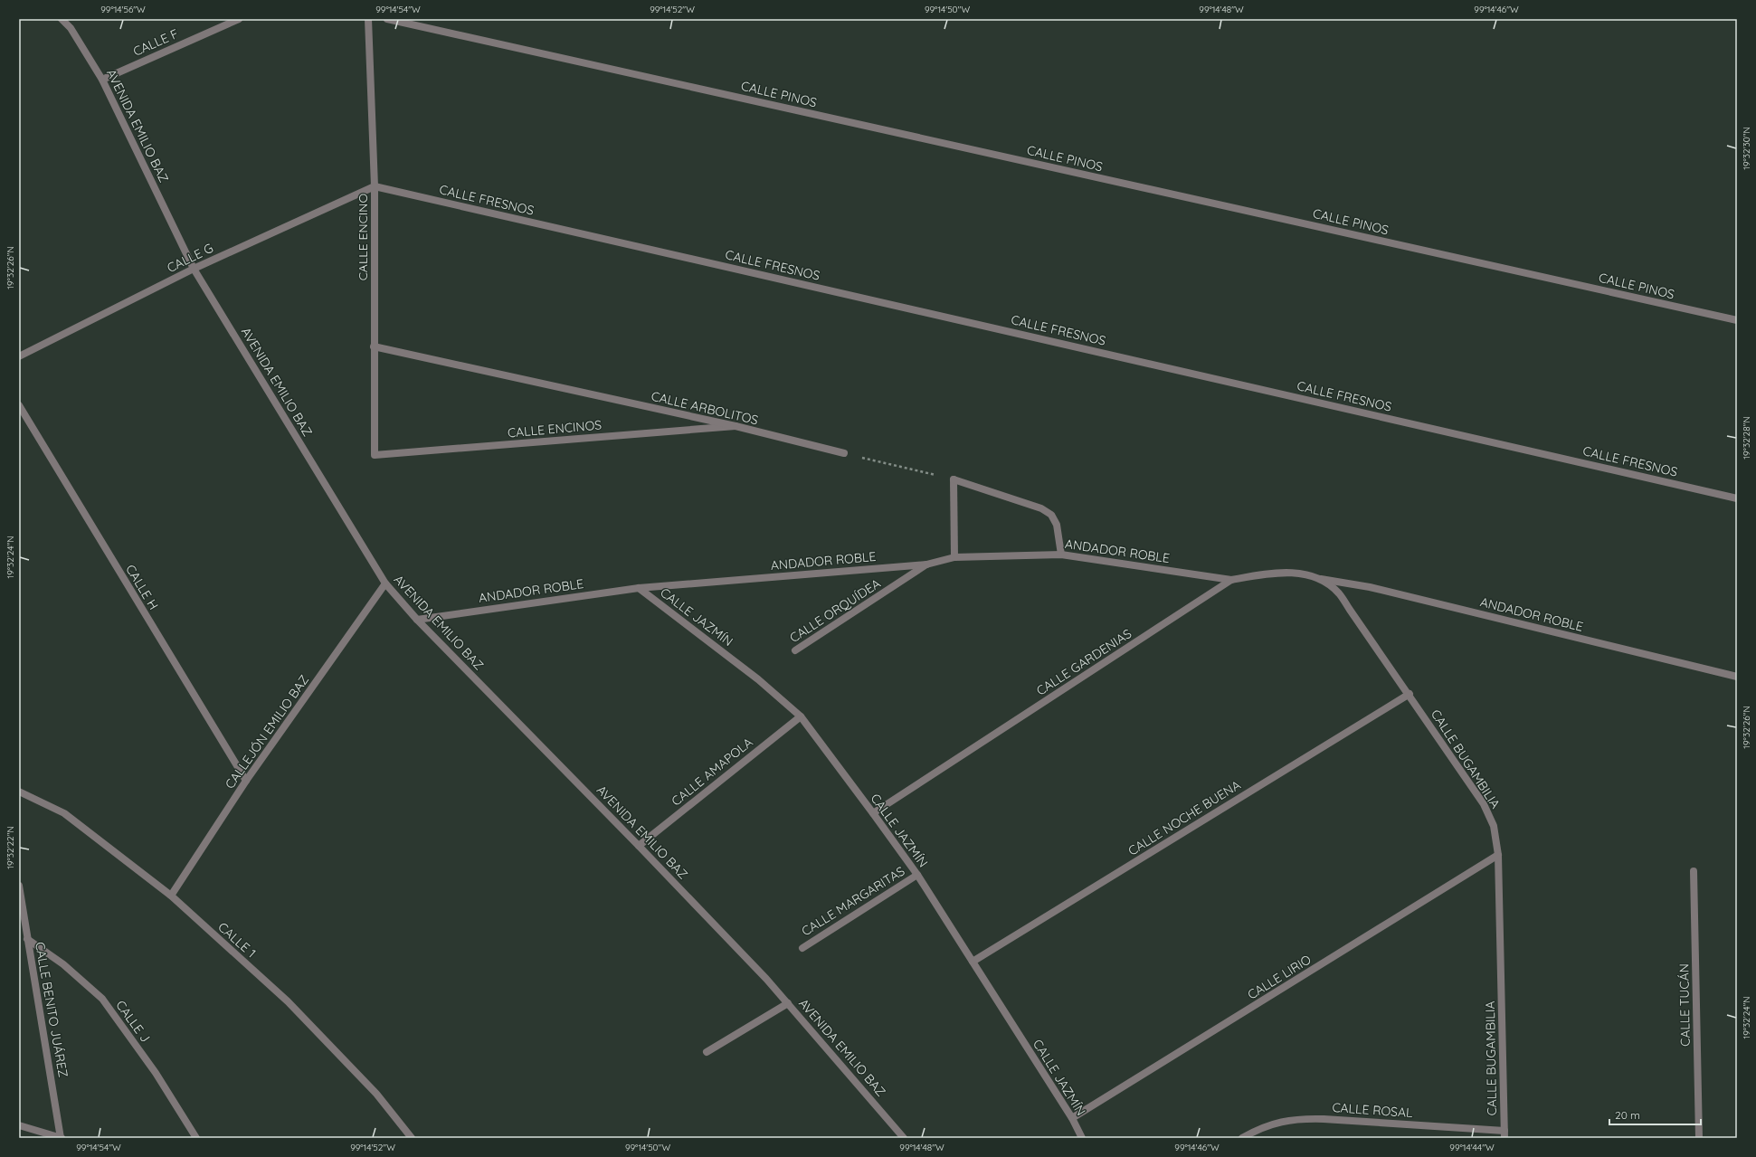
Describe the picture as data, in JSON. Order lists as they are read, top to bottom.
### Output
{
  "streets": {
    "street": [
      "CALLE F",
      "CALLE PINOS",
      "AVENIDA EMILIO BAZ",
      "CALLE FRESNOS",
      "CALLE ENCINO",
      "CALLE G",
      "CALLE ARBOLITOS",
      "CALLE ENCINOS",
      "ANDADOR ROBLE",
      "CALLE H",
      "CALLE ORQUÍDEA",
      "CALLE JAZMÍN",
      "CALLE GARDENIAS",
      "CALLEJÓN EMILIO BAZ",
      "CALLE BUGAMBILIA",
      "CALLE AMAPOLA",
      "CALLE NOCHE BUENA",
      "CALLE MARGARITAS",
      "CALLE 1",
      "CALLE LIRIO",
      "CALLE TUCÁN",
      "CALLE BENITO JUÁREZ",
      "CALLE J",
      "CALLE ROSAL"
    ]
  },
  "crossings": [
    ["CALLE F", "AVENIDA EMILIO BAZ"],
    ["AVENIDA EMILIO BAZ", "CALLE G"],
    ["AVENIDA EMILIO BAZ", "ANDADOR ROBLE"],
    ["AVENIDA EMILIO BAZ", "CALLEJÓN EMILIO BAZ"],
    ["AVENIDA EMILIO BAZ", "CALLE AMAPOLA"],
    ["CALLE FRESNOS", "CALLE ENCINO"],
    ["CALLE FRESNOS", "CALLE G"],
    ["CALLE ENCINO", "CALLE G"],
    ["CALLE ENCINO", "CALLE ARBOLITOS"],
    ["CALLE ENCINO", "CALLE ENCINOS"],
    ["CALLE ARBOLITOS", "CALLE ENCINOS"],
    ["ANDADOR ROBLE", "CALLE ORQUÍDEA"],
    ["ANDADOR ROBLE", "CALLE JAZMÍN"],
    ["ANDADOR ROBLE", "CALLE GARDENIAS"],
    ["ANDADOR ROBLE", "CALLE BUGAMBILIA"],
    ["CALLE H", "CALLEJÓN EMILIO BAZ"],
    ["CALLE JAZMÍN", "CALLE GARDENIAS"],
    ["CALLE JAZMÍN", "CALLE AMAPOLA"],
    ["CALLE JAZMÍN", "CALLE NOCHE BUENA"],
    ["CALLE JAZMÍN", "CALLE MARGARITAS"],
    ["CALLE JAZMÍN", "CALLE LIRIO"],
    ["CALLE GARDENIAS", "CALLE BUGAMBILIA"],
    ["CALLEJÓN EMILIO BAZ", "CALLE 1"],
    ["CALLE BUGAMBILIA", "CALLE NOCHE BUENA"],
    ["CALLE BUGAMBILIA", "CALLE LIRIO"],
    ["CALLE BUGAMBILIA", "CALLE ROSAL"],
    ["CALLE BENITO JUÁREZ", "CALLE J"]
  ],
  "scale_bar": "20 m",
  "coordinates": [
    "99°14'56\"W",
    "99°14'54\"W",
    "99°14'52\"W",
    "99°14'50\"W",
    "99°14'48\"W",
    "99°14'46\"W",
    "19°32'30\"N",
    "19°32'26\"N",
    "19°32'28\"N",
    "19°32'24\"N",
    "19°32'22\"N",
    "99°14'44\"W"
  ]
}
